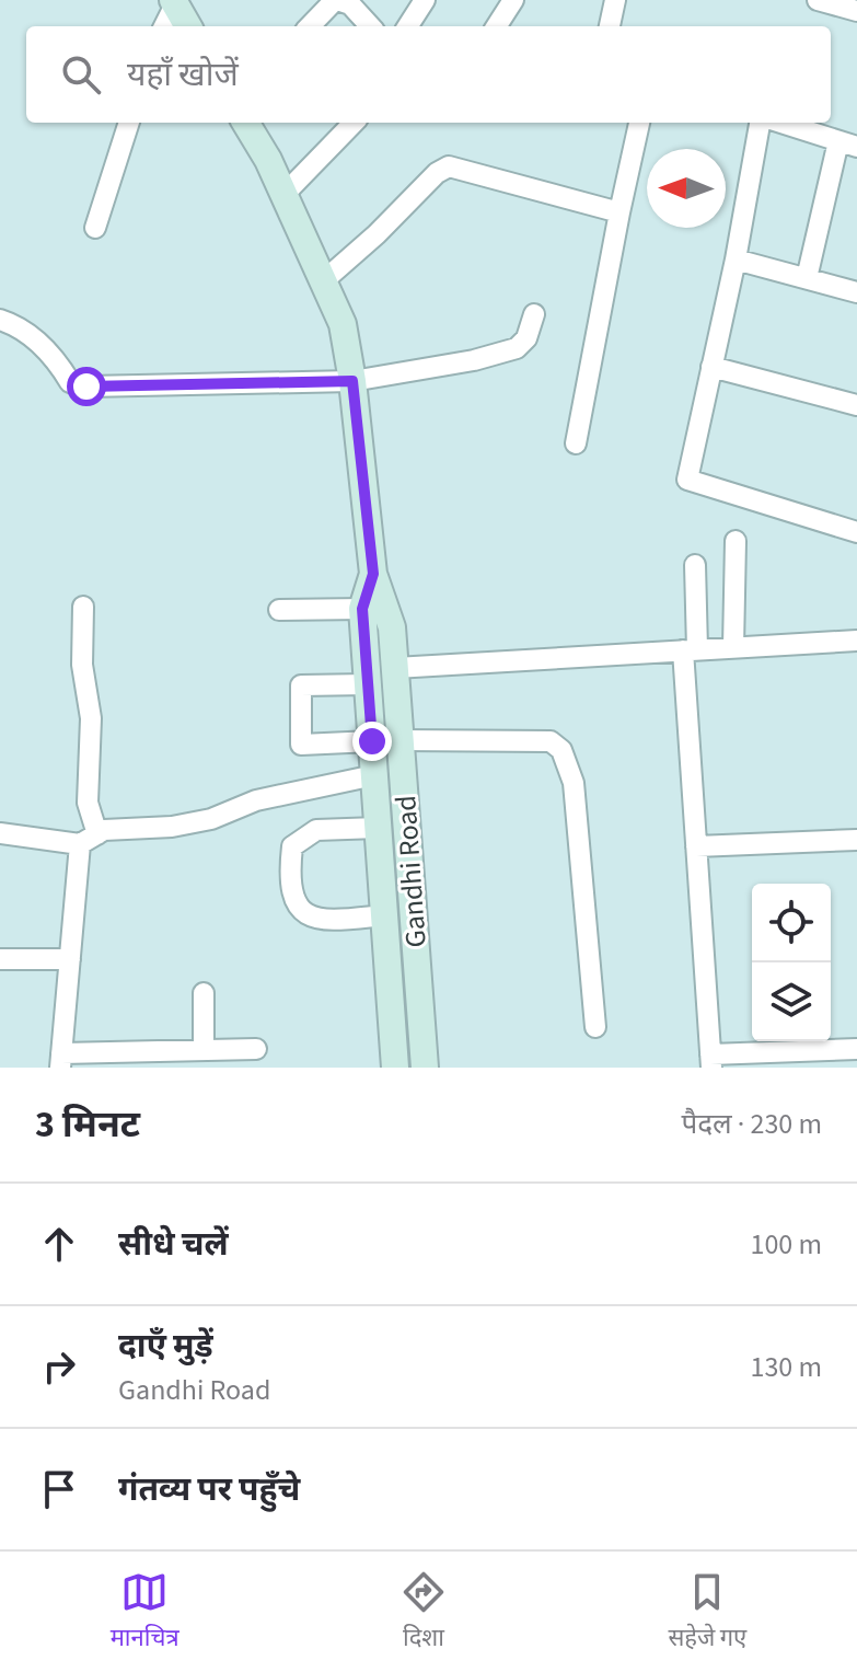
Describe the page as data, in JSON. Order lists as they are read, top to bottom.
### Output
{
  "streets": {
    "main road": ["Gandhi Road"]
  },
  "north": "left",
  "page": {
    "search": "यहाँ खोजें",
    "heading": ["3 मिनट", "पैदल · 230 m"],
    "list": [
      ["सीधे चलें", "100 m"],
      ["दाएँ मुड़ें", "Gandhi Road", "130 m"],
      "गंतव्य पर पहुँचे"
    ],
    "nav": ["मानचित्र", "दिशा", "सहेजे गए"]
  }
}
